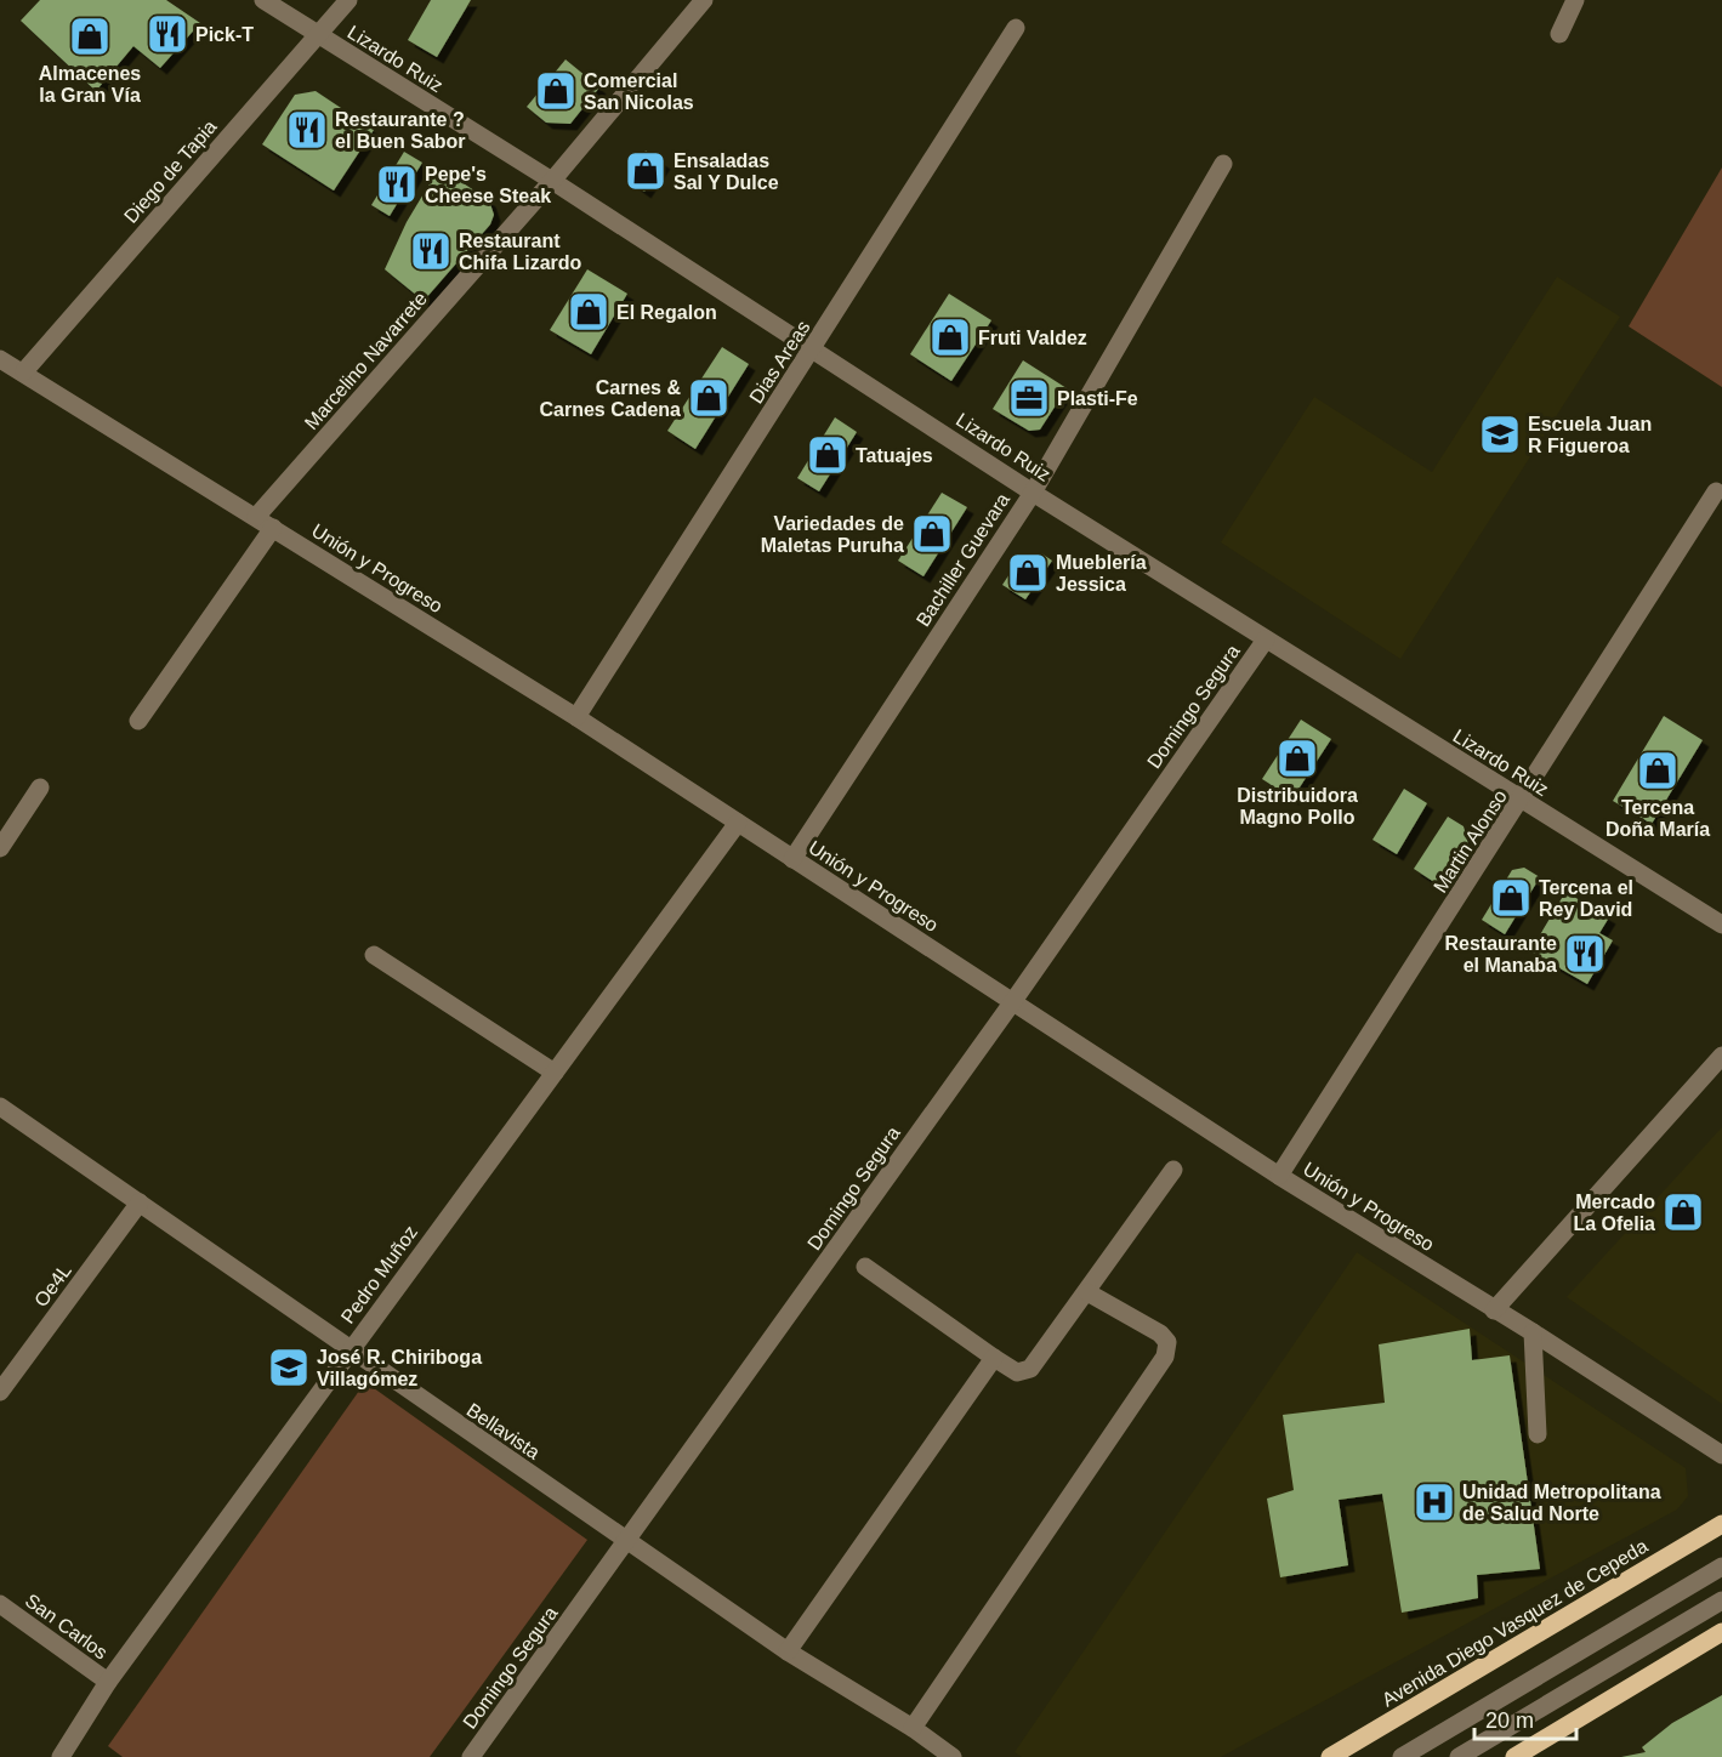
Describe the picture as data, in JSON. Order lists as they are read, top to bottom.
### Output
{
  "streets": {
    "main road": ["Avenida Diego Vasquez de Cepeda"],
    "street": [
      "Lizardo Ruiz",
      "Diego de Tapia",
      "Marcelino Navarrete",
      "Dias Areas",
      "Bachiller Guevara",
      "Unión y Progreso",
      "Domingo Segura",
      "Martin Alonso",
      "Pedro Muñoz",
      "Oe4L",
      "Bellavista",
      "San Carlos"
    ]
  },
  "crossings": [
    ["Lizardo Ruiz", "Diego de Tapia"],
    ["Lizardo Ruiz", "Marcelino Navarrete"],
    ["Lizardo Ruiz", "Dias Areas"],
    ["Lizardo Ruiz", "Bachiller Guevara"],
    ["Lizardo Ruiz", "Domingo Segura"],
    ["Lizardo Ruiz", "Martin Alonso"],
    ["Diego de Tapia", "Unión y Progreso"],
    ["Marcelino Navarrete", "Unión y Progreso"],
    ["Dias Areas", "Unión y Progreso"],
    ["Bachiller Guevara", "Unión y Progreso"],
    ["Unión y Progreso", "Domingo Segura"],
    ["Unión y Progreso", "Martin Alonso"],
    ["Unión y Progreso", "Pedro Muñoz"],
    ["Domingo Segura", "Bellavista"],
    ["Pedro Muñoz", "Bellavista"],
    ["Pedro Muñoz", "San Carlos"],
    ["Oe4L", "Bellavista"]
  ],
  "places": {
    "restaurant": [
      "Pick-T",
      "Restaurante ? el Buen Sabor",
      "Pepe's Cheese Steak",
      "Restaurant Chifa Lizardo",
      "Restaurante el Manaba"
    ],
    "shop": [
      "Almacenes la Gran Vía",
      "Comercial San Nicolas",
      "Ensaladas Sal Y Dulce",
      "El Regalon",
      "Fruti Valdez",
      "Carnes & Carnes Cadena",
      "Tatuajes",
      "Variedades de Maletas Puruha",
      "Mueblería Jessica",
      "Distribuidora Magno Pollo",
      "Tercena Doña María",
      "Tercena el Rey David",
      "Mercado La Ofelia"
    ],
    "office": ["Plasti-Fe"],
    "school or university": ["Escuela Juan R Figueroa", "José R. Chiriboga Villagómez"],
    "hospital": ["Unidad Metropolitana de Salud Norte"]
  },
  "scale_bar": "20 m"
}
